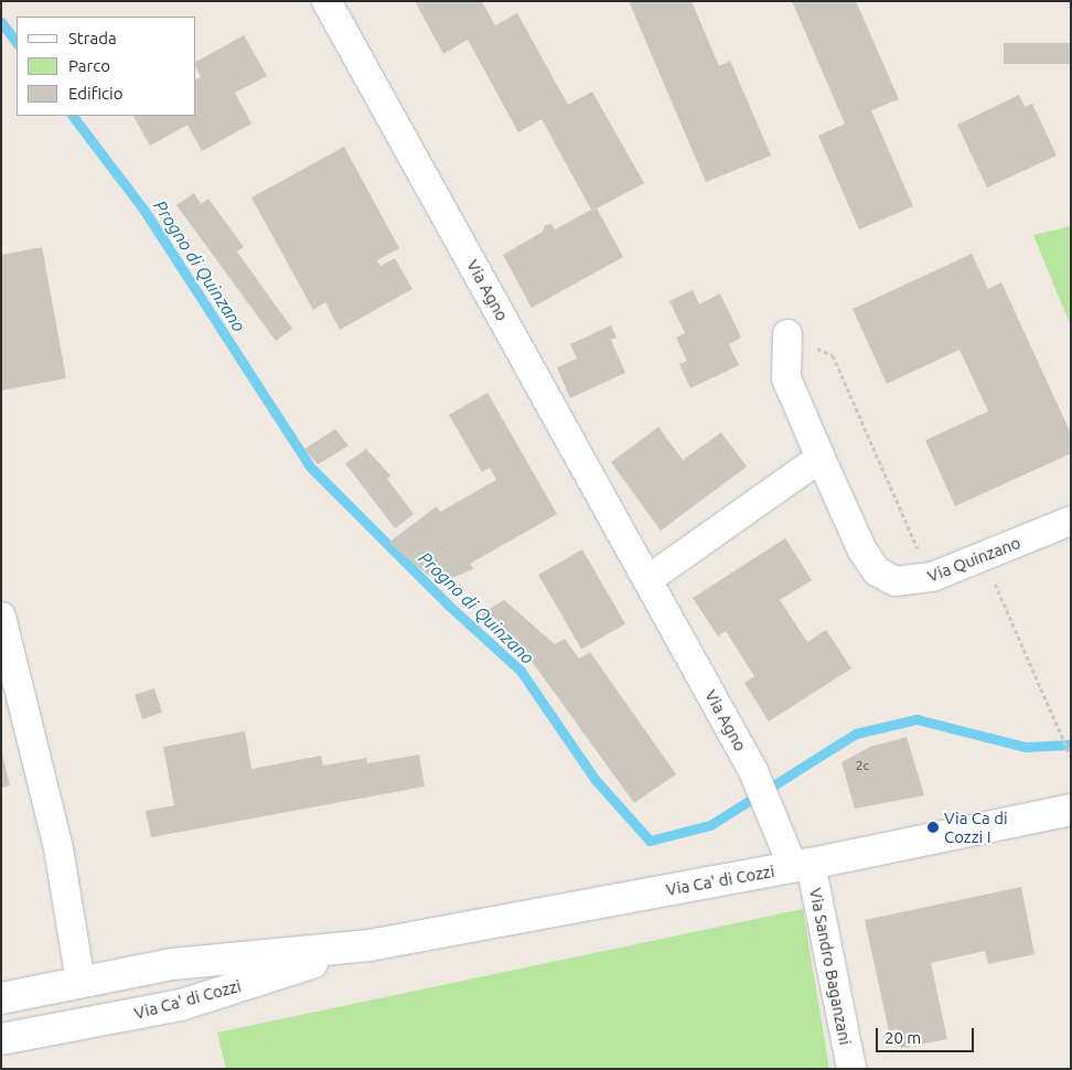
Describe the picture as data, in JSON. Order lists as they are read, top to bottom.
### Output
{
  "streets": {
    "main road": ["Via Ca' di Cozzi"],
    "street": ["Via Agno", "Via Quinzano", "Via Sandro Baganzani"]
  },
  "crossings": [
    ["Via Agno", "Via Ca' di Cozzi"],
    ["Via Agno", "Via Sandro Baganzani"],
    ["Via Ca' di Cozzi", "Via Sandro Baganzani"]
  ],
  "water": ["Progno di Quinzano"],
  "places": ["Via Ca di Cozzi I"],
  "house_numbers": ["2c"],
  "legend": ["Strada", "Parco", "Edificio"],
  "scale_bar": "20 m"
}
